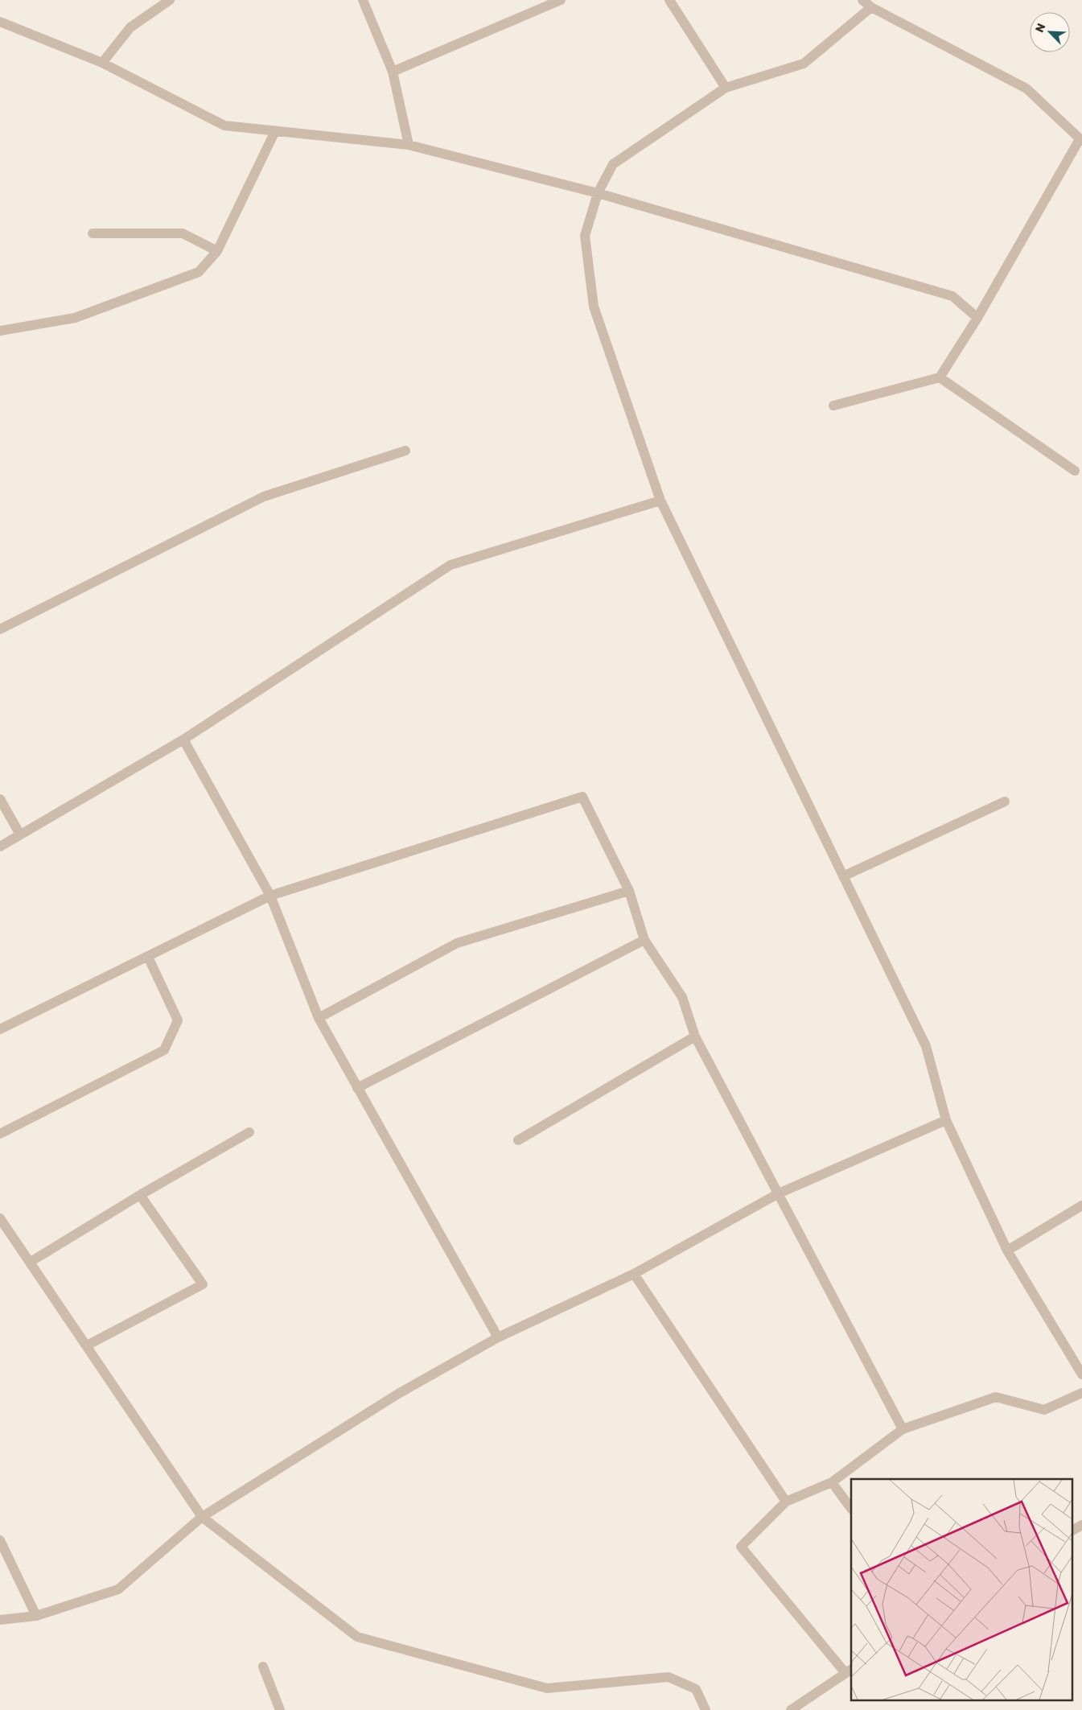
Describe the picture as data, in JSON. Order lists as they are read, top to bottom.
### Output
{
  "north": "top left"
}
